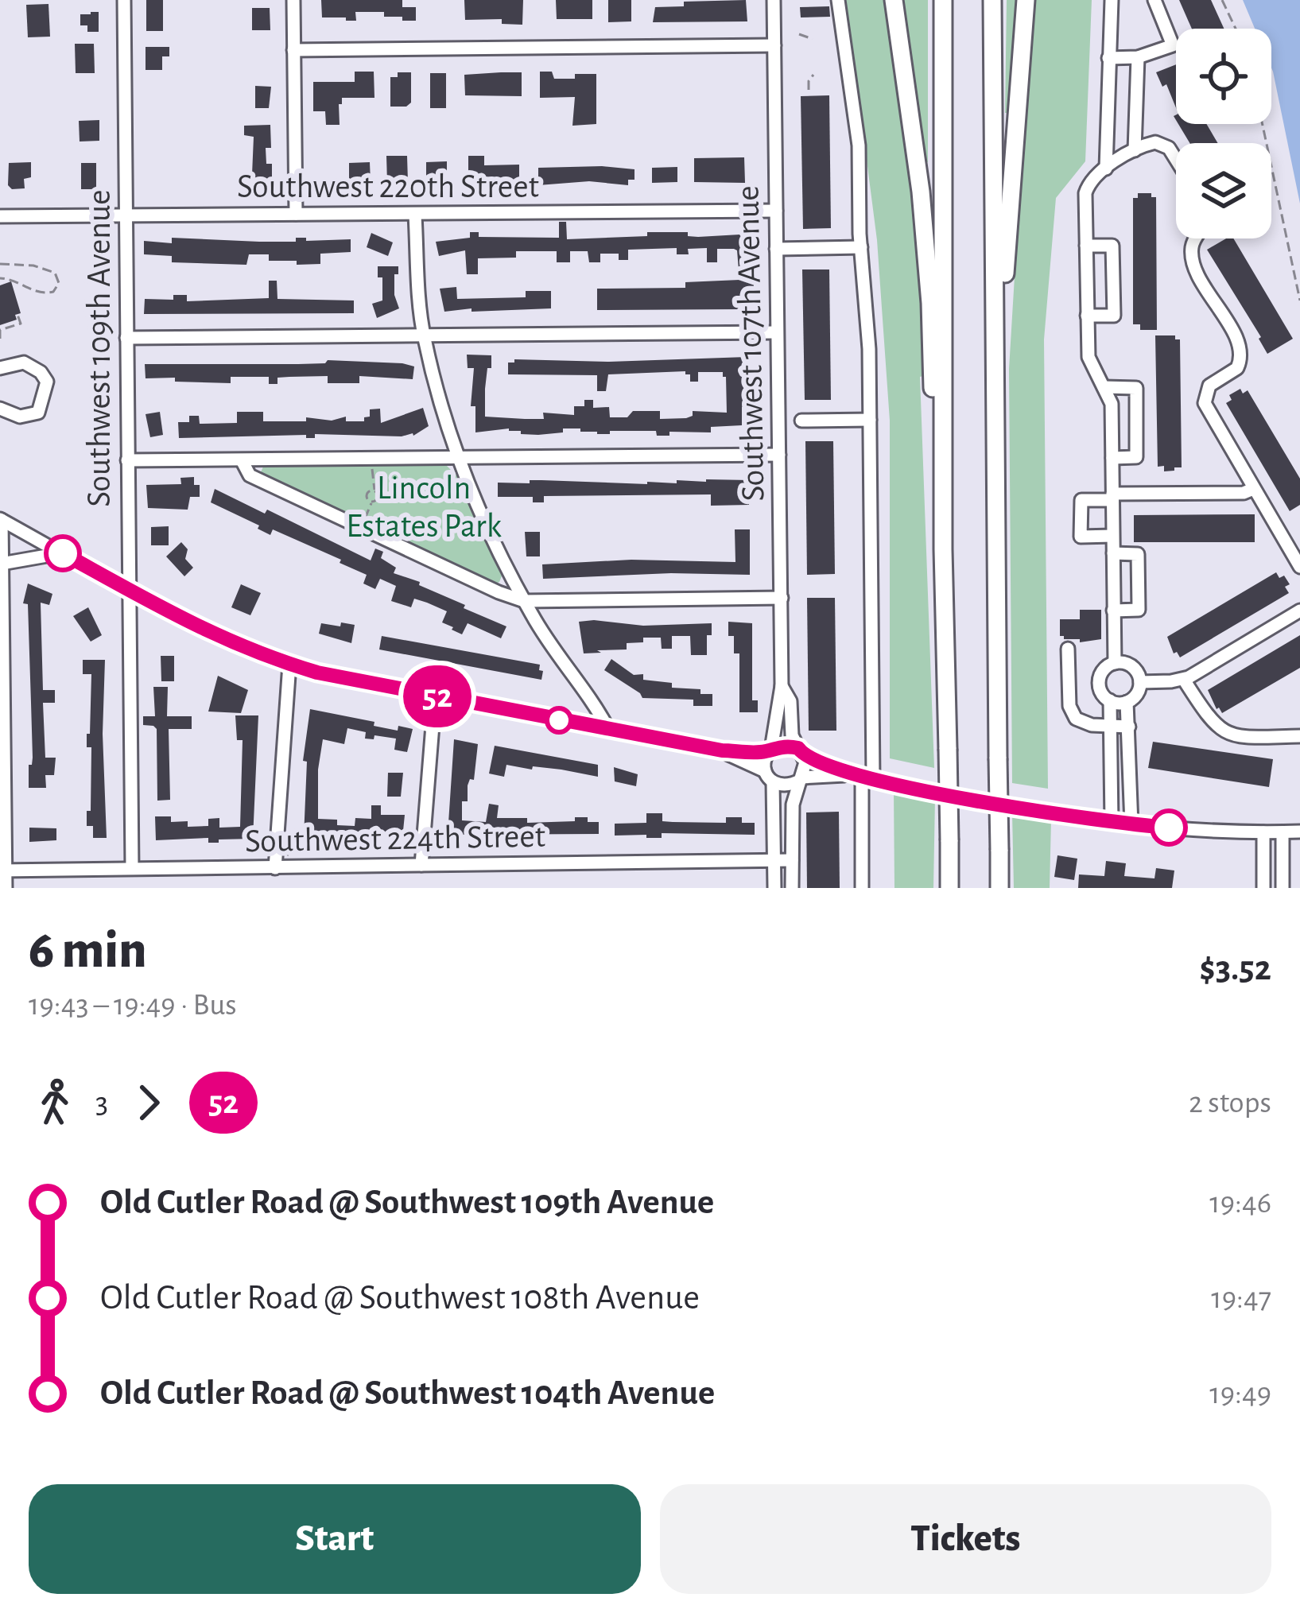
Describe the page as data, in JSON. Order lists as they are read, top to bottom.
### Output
{
  "streets": {
    "street": [
      "Southwest 220th Street",
      "Southwest 107th Avenue",
      "Southwest 109th Avenue",
      "Southwest 224th Street"
    ]
  },
  "crossings": [
    ["Southwest 220th Street", "Southwest 107th Avenue"],
    ["Southwest 220th Street", "Southwest 109th Avenue"],
    ["Southwest 109th Avenue", "Southwest 224th Street"]
  ],
  "parks": ["Lincoln Estates Park"],
  "lines": ["bus line 52"],
  "page": {
    "on_map": "52",
    "heading": ["6 min", "19:43 – 19:49 · Bus", "$3.52"],
    "legs": ["3", "52", "2 stops"],
    "list": [
      {
        "name": "Old Cutler Road @ Southwest 109th Avenue",
        "value": "19:46"
      },
      {
        "name": "Old Cutler Road @ Southwest 108th Avenue",
        "value": "19:47"
      },
      {
        "name": "Old Cutler Road @ Southwest 104th Avenue",
        "value": "19:49"
      }
    ],
    "buttons": ["Start", "Tickets"]
  }
}
